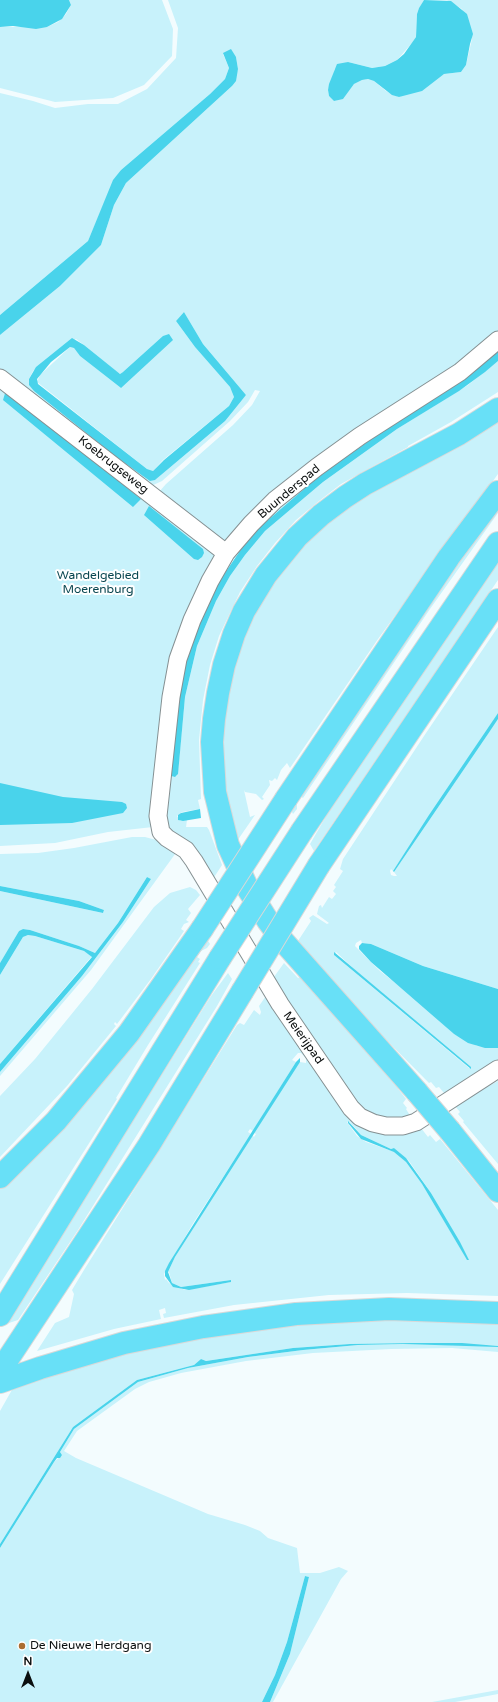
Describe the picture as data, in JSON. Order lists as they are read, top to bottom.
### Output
{
  "streets": {
    "street": ["Koebrugseweg", "Buunderspad", "Meierijpad"]
  },
  "crossings": [
    ["Koebrugseweg", "Buunderspad"],
    ["Buunderspad", "Meierijpad"]
  ],
  "parks": ["Wandelgebied Moerenburg"],
  "places": ["De Nieuwe Herdgang"],
  "north": "top"
}
